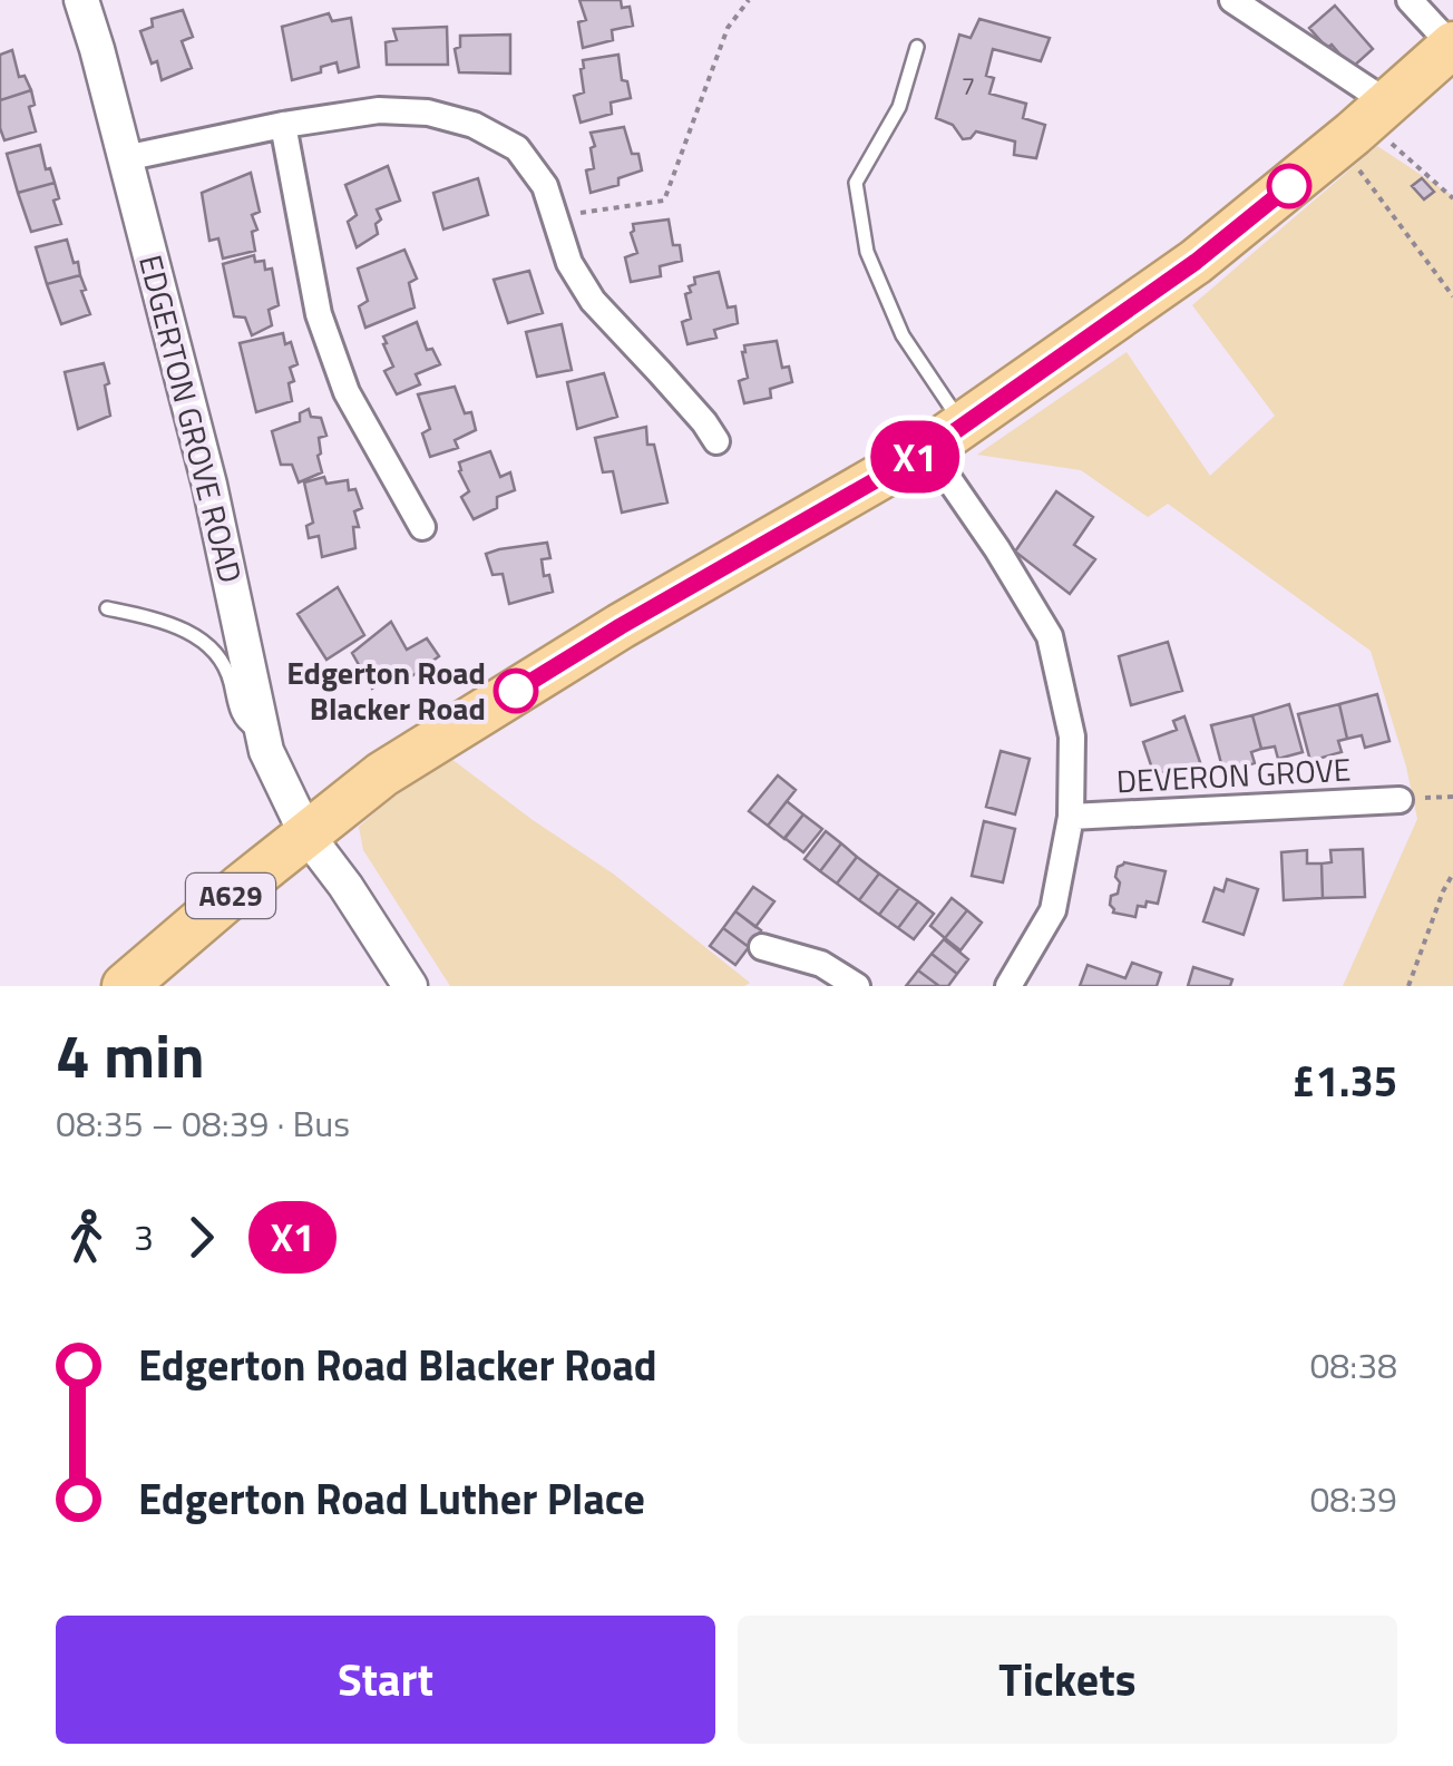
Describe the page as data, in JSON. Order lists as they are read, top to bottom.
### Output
{
  "streets": {
    "highway": ["A629"],
    "street": ["EDGERTON GROVE ROAD", "DEVERON GROVE"]
  },
  "crossings": [
    ["EDGERTON GROVE ROAD", "A629"]
  ],
  "places": ["Edgerton Road Blacker Road"],
  "lines": ["bus line X1"],
  "house_numbers": ["7"],
  "page": {
    "on_map": "X1",
    "heading": ["4 min", "08:35 – 08:39 · Bus", "£1.35"],
    "legs": ["3", "X1"],
    "list": [
      {
        "name": "Edgerton Road Blacker Road",
        "value": "08:38"
      },
      {
        "name": "Edgerton Road Luther Place",
        "value": "08:39"
      }
    ],
    "buttons": ["Start", "Tickets"]
  }
}
